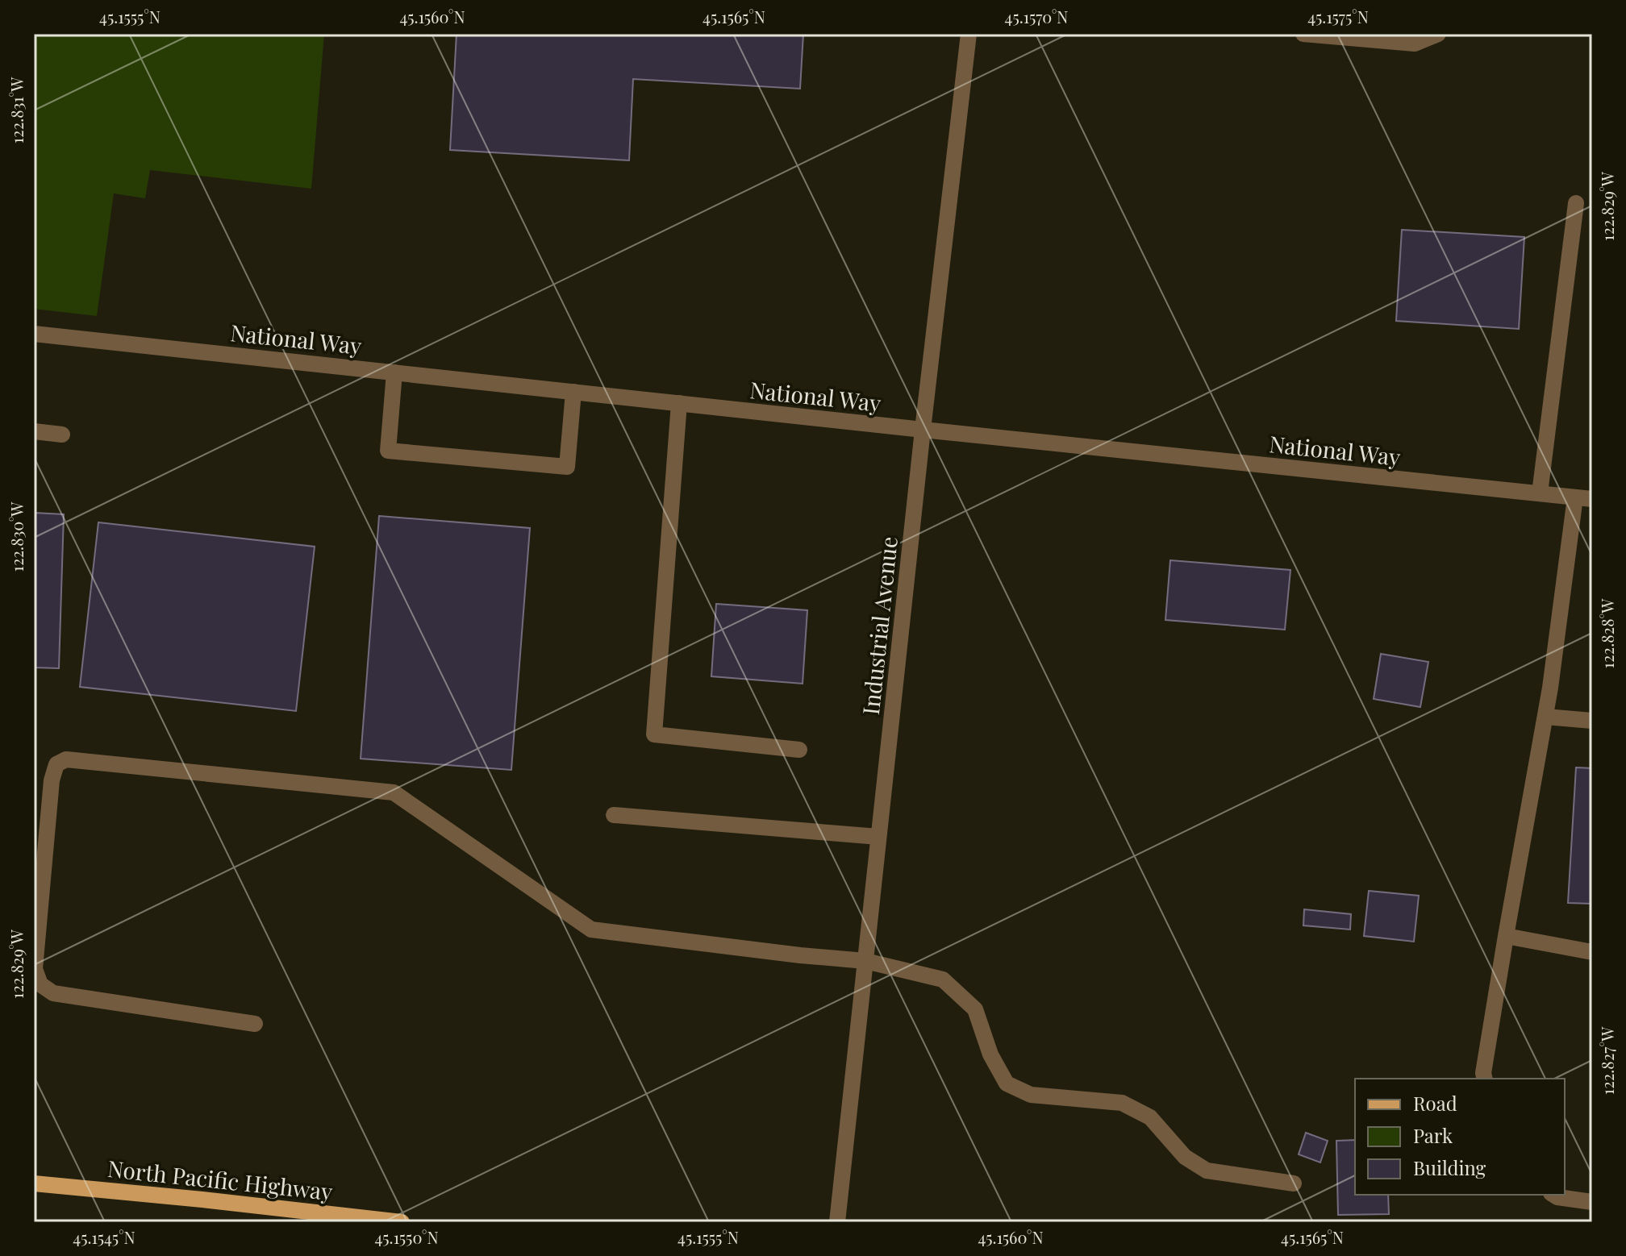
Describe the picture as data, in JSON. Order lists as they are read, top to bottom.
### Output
{
  "streets": {
    "main road": ["North Pacific Highway"],
    "street": ["National Way", "Industrial Avenue"]
  },
  "crossings": [
    ["National Way", "Industrial Avenue"]
  ],
  "legend": ["Road", "Park", "Building"],
  "coordinates": [
    "45.1555°N",
    "45.1560°N",
    "45.1565°N",
    "45.1570°N",
    "45.1575°N",
    "122.831°W",
    "122.829°W",
    "122.830°W",
    "122.828°W",
    "122.827°W",
    "45.1545°N",
    "45.1550°N"
  ]
}
